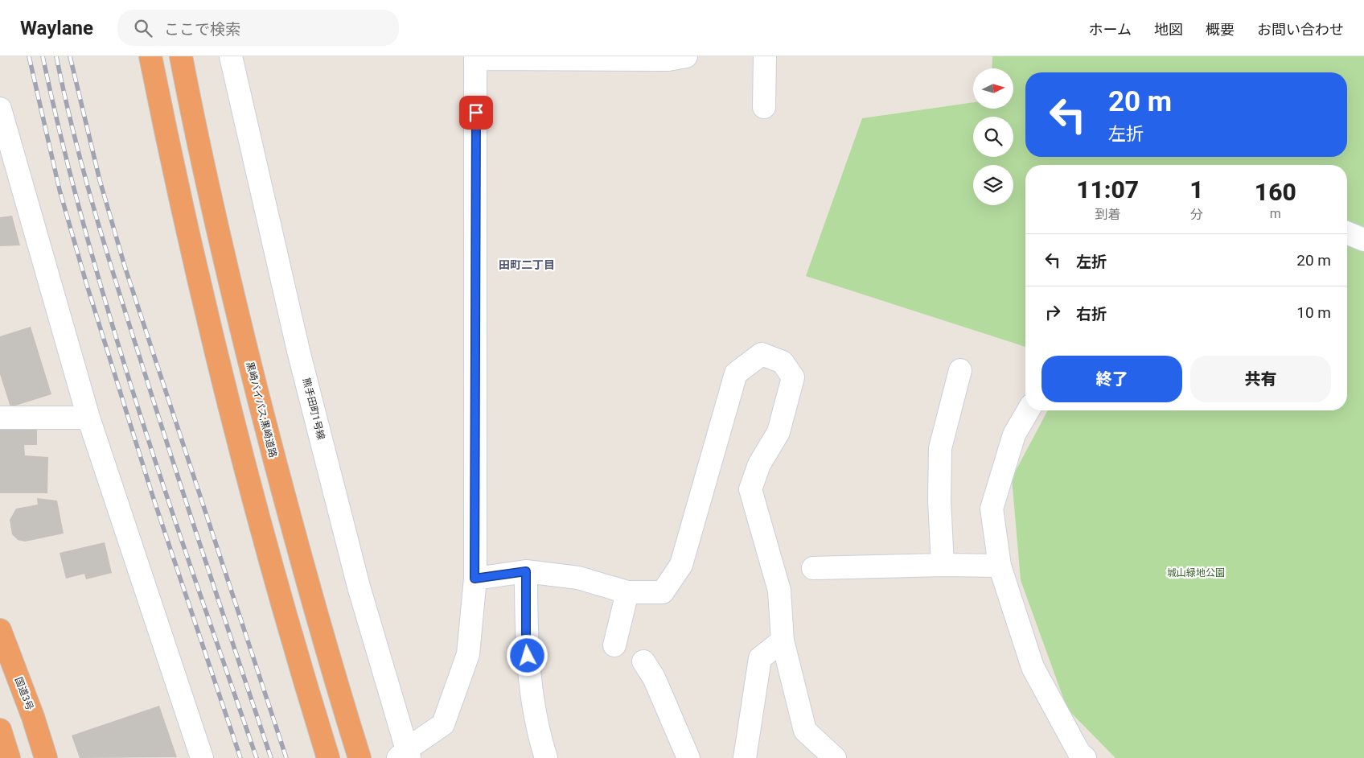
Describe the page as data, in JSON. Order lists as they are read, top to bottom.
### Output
{
  "streets": {
    "highway": ["黒崎バイパス;黒崎道路", "国道3号"],
    "street": ["熊手田町1号線"]
  },
  "districts": ["田町二丁目"],
  "parks": ["城山緑地公園"],
  "north": "right",
  "page": {
    "header": "Waylane",
    "search": "ここで検索",
    "nav": [
      "ホーム",
      "地図",
      "概要",
      "お問い合わせ"
    ],
    "turn": ["20 m", "左折"],
    "eta": [
      "11:07",
      "到着",
      "1",
      "分",
      "160",
      "m"
    ],
    "list": [
      {
        "name": "左折",
        "value": "20 m"
      },
      {
        "name": "右折",
        "value": "10 m"
      }
    ],
    "buttons": ["終了", "共有"]
  }
}
